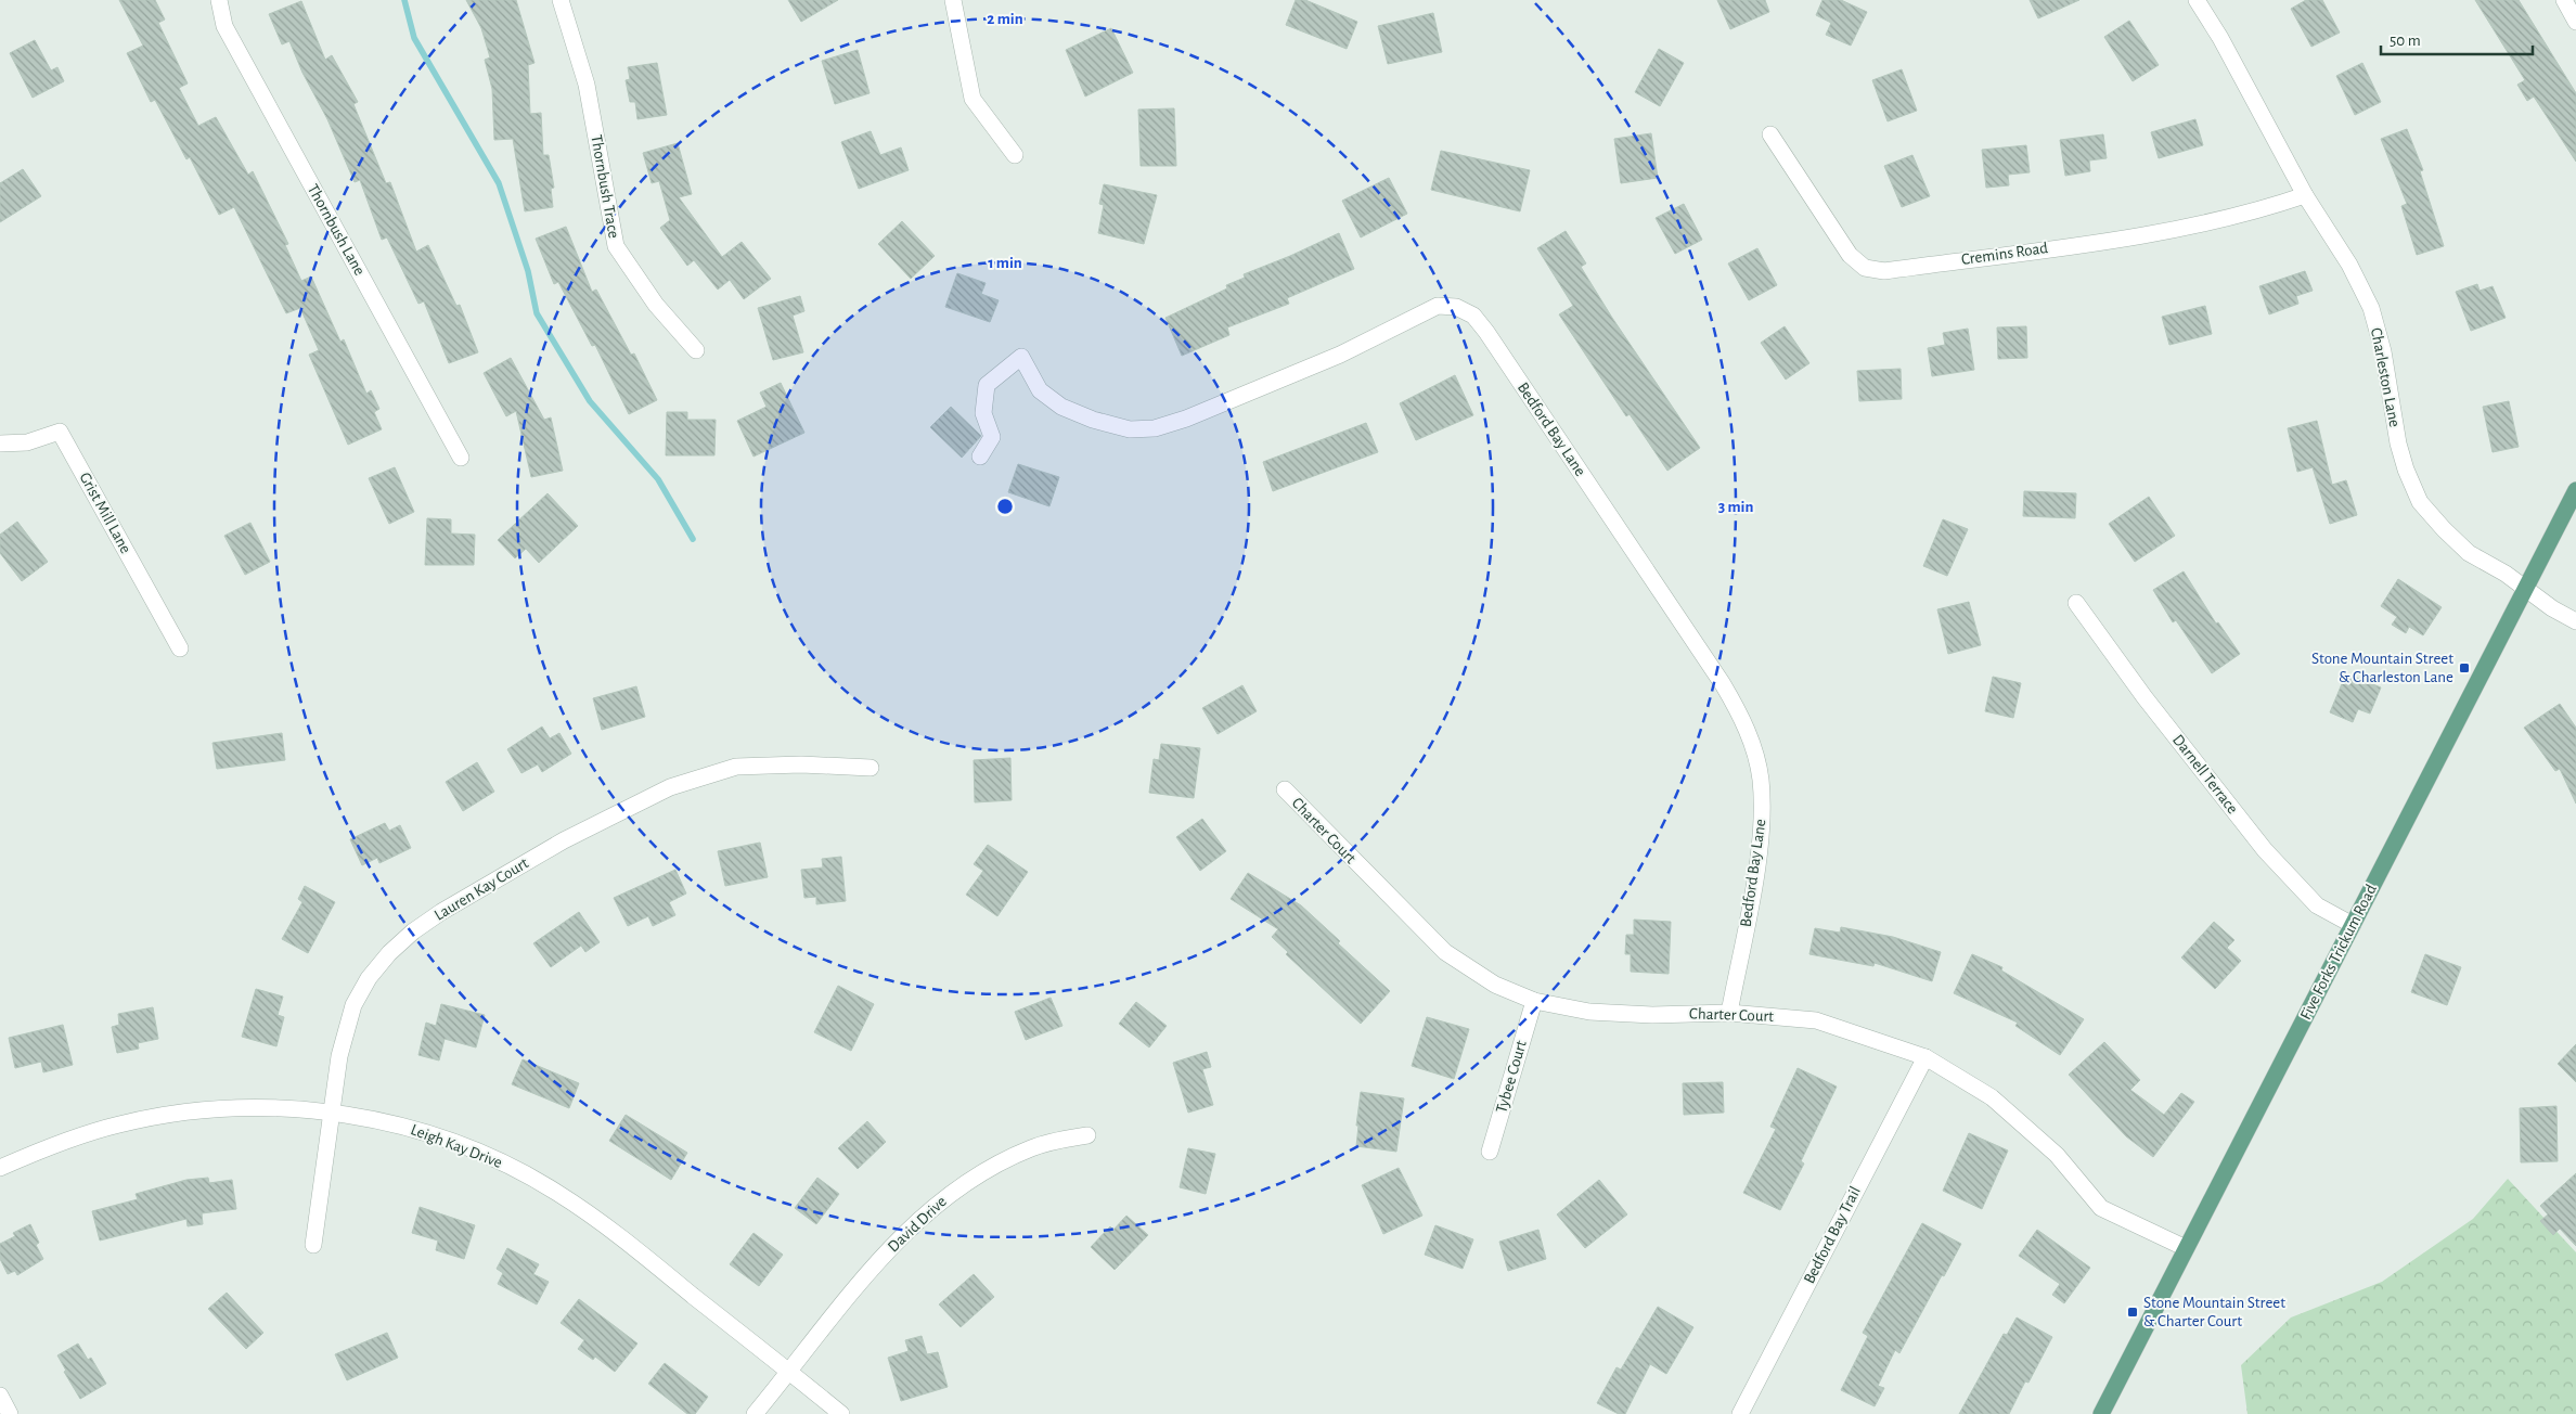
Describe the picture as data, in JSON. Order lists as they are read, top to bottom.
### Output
{
  "streets": {
    "main road": ["Five Forks Trickum Road"],
    "street": [
      "Thornbush Trace",
      "Thornbush Lane",
      "Cremins Road",
      "Charleston Lane",
      "Bedford Bay Lane",
      "Grist Mill Lane",
      "Darnell Terrace",
      "Charter Court",
      "Lauren Kay Court",
      "Tybee Court",
      "Leigh Kay Drive",
      "David Drive",
      "Bedford Bay Trail"
    ]
  },
  "crossings": [
    ["Cremins Road", "Charleston Lane"],
    ["Charleston Lane", "Five Forks Trickum Road"],
    ["Bedford Bay Lane", "Charter Court"],
    ["Darnell Terrace", "Five Forks Trickum Road"],
    ["Charter Court", "Five Forks Trickum Road"],
    ["Charter Court", "Tybee Court"],
    ["Charter Court", "Bedford Bay Trail"],
    ["Lauren Kay Court", "Leigh Kay Drive"],
    ["Leigh Kay Drive", "David Drive"]
  ],
  "places": {
    "transit": ["Stone Mountain Street & Charleston Lane", "Stone Mountain Street & Charter Court"]
  },
  "scale_bar": "50 m",
  "rings": ["2 min", "1 min", "3 min"]
}
